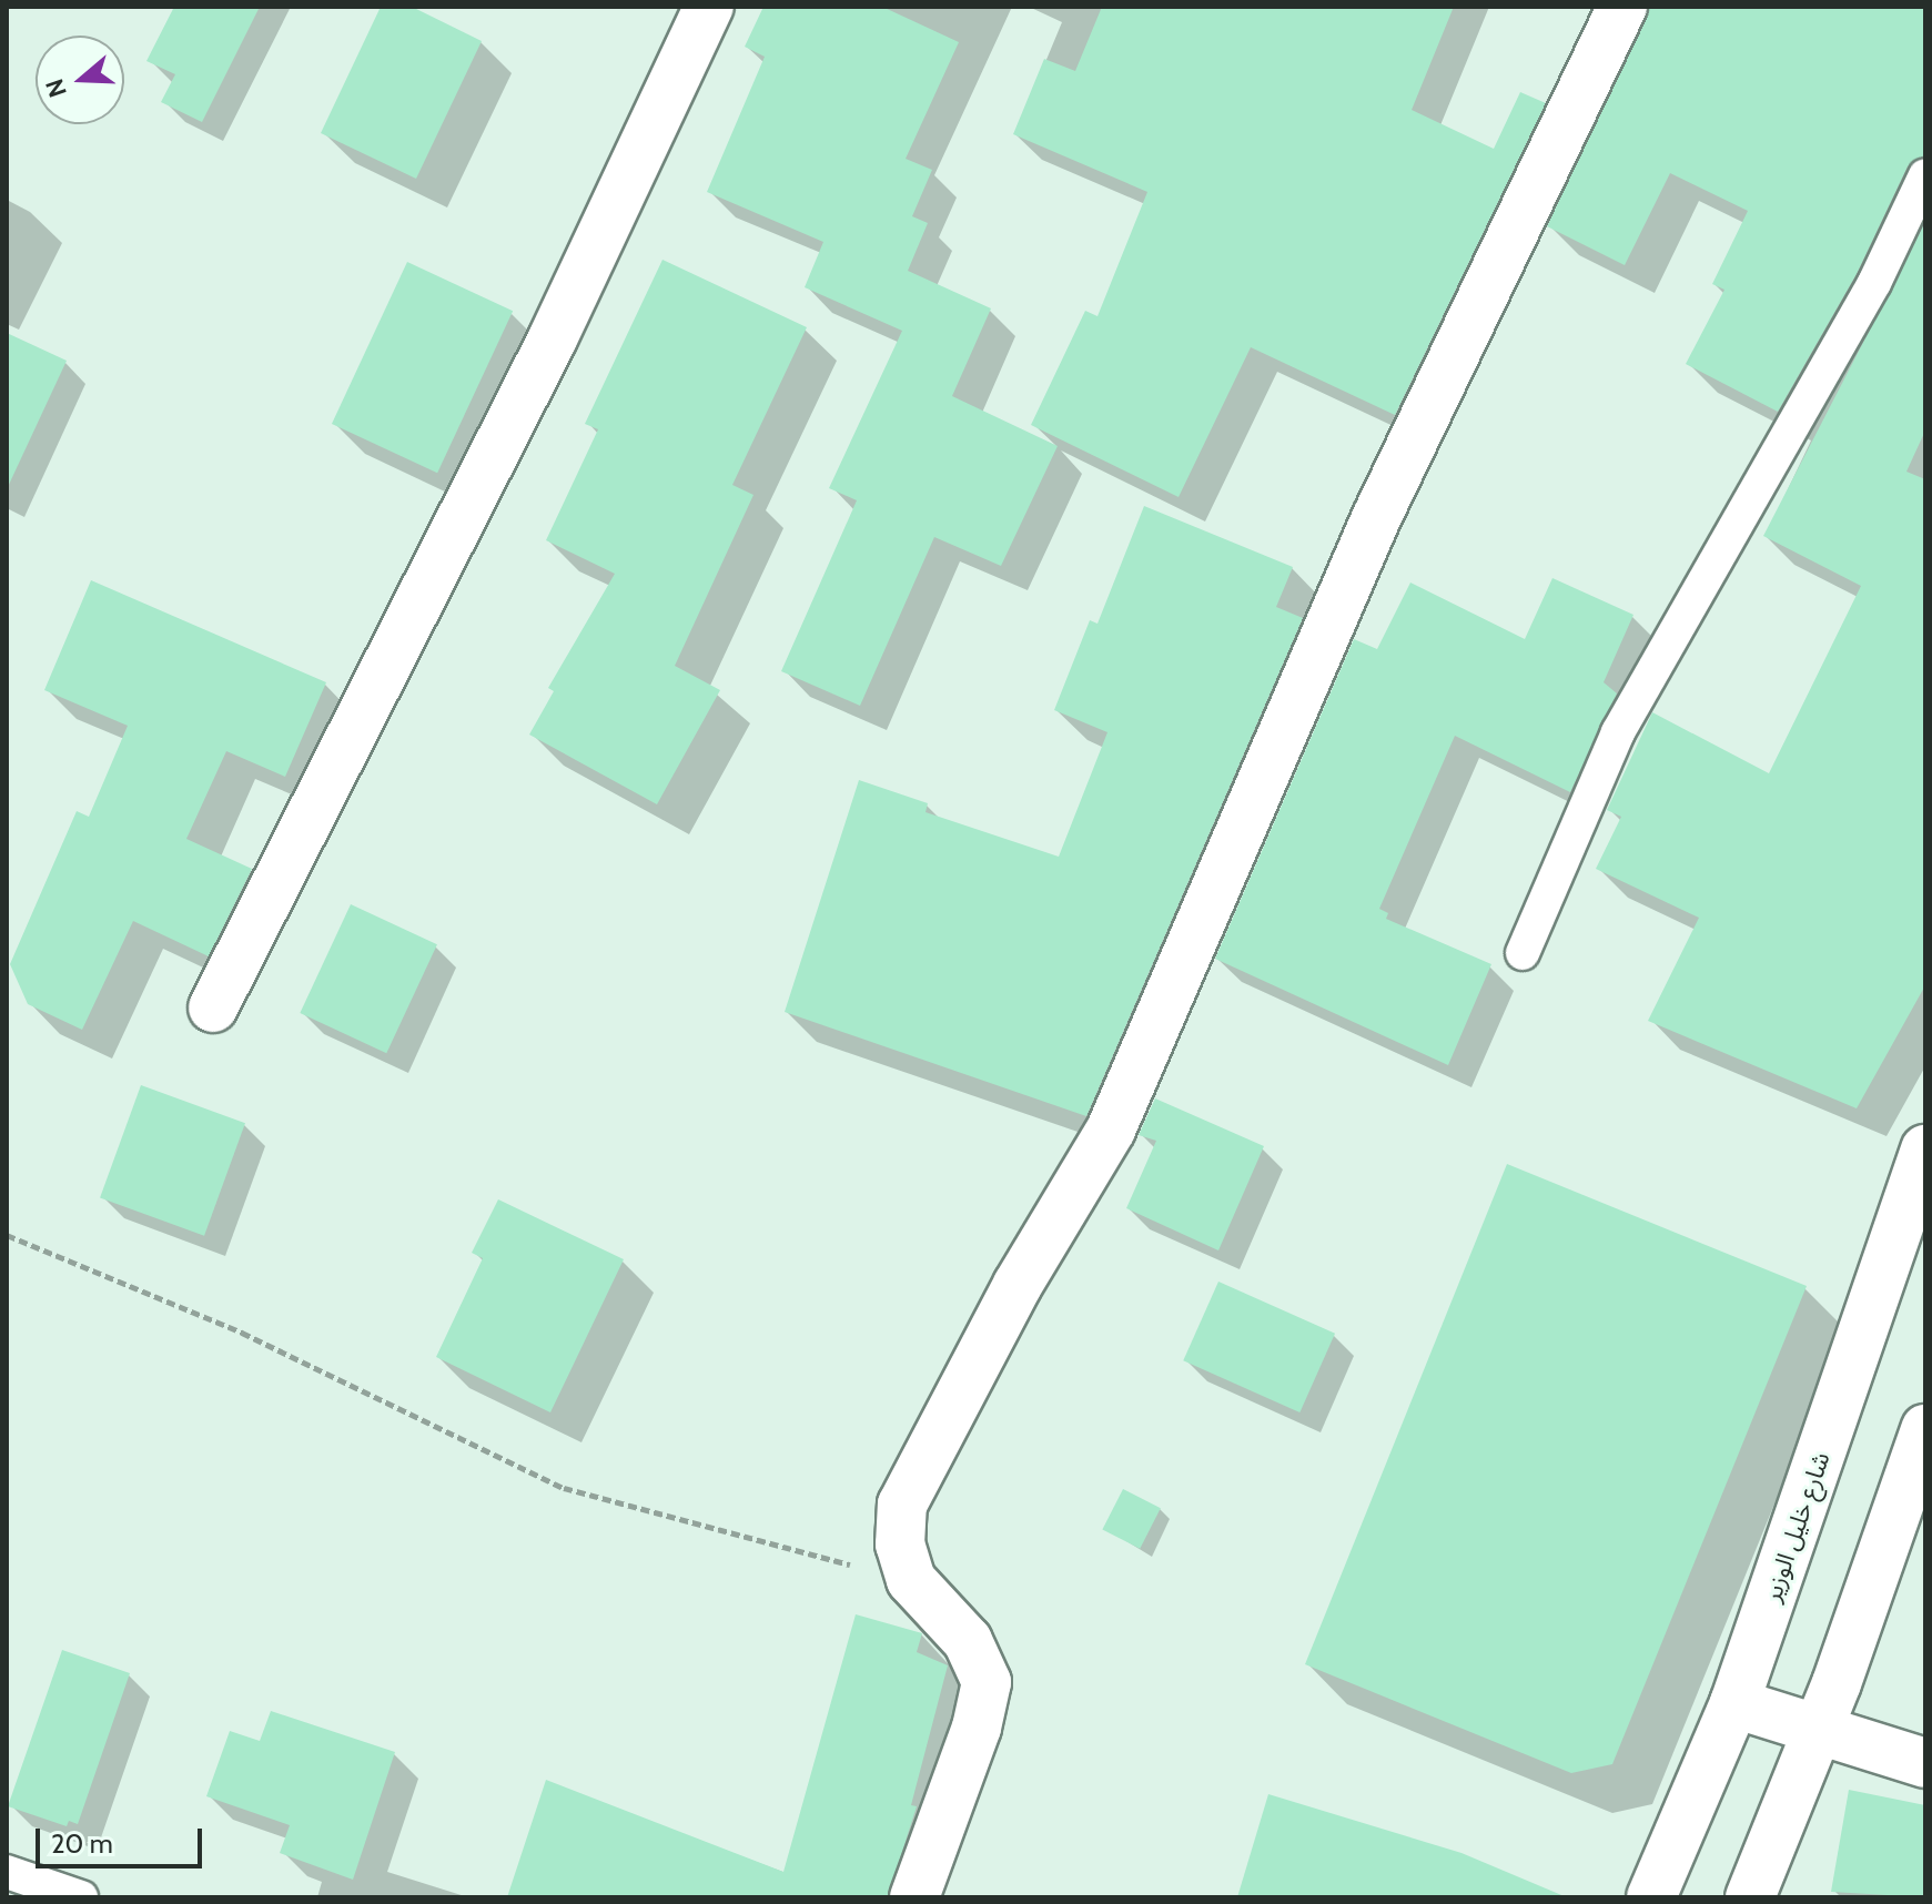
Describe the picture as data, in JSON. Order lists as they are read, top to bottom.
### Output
{
  "streets": {
    "street": ["شارع خليل الوزير"]
  },
  "scale_bar": "20 m",
  "north": "left"
}
